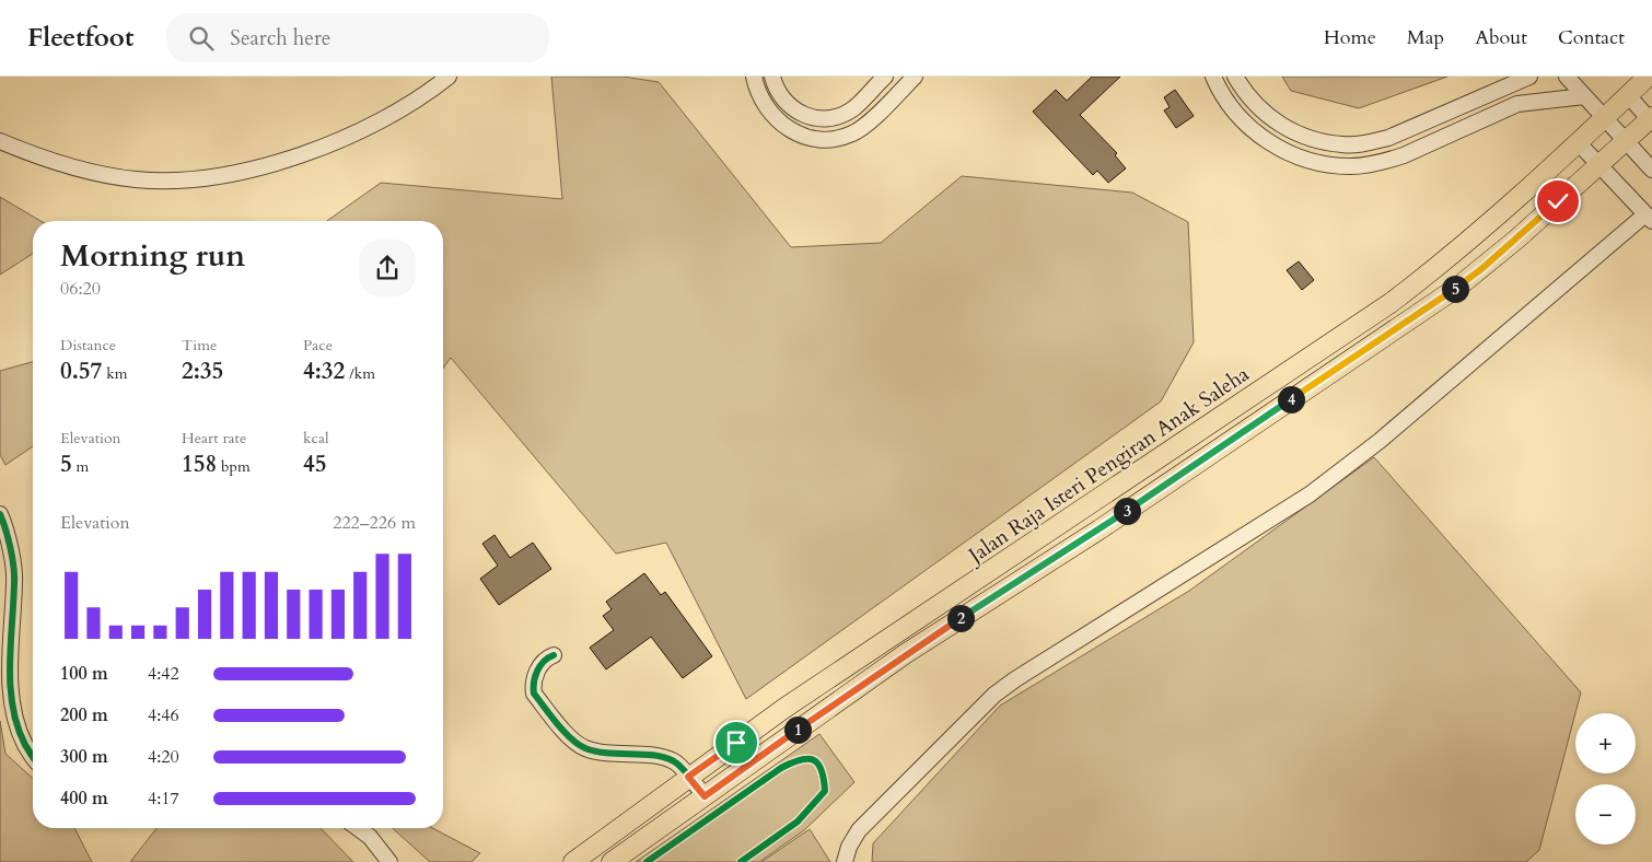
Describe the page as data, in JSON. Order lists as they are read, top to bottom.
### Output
{
  "streets": {
    "main road": ["Jalan Raja Isteri Pengiran Anak Saleha"]
  },
  "page": {
    "header": "Fleetfoot",
    "search": "Search here",
    "nav": [
      "Home",
      "Map",
      "About",
      "Contact"
    ],
    "heading": ["Morning run", "06:20"],
    "pins": [
      "5",
      "4",
      "3",
      "2",
      "1"
    ],
    "stats": [
      ["Distance", "0.57 km"],
      ["Time", "2:35"],
      ["Pace", "4:32 /km"],
      ["Elevation", "5 m"],
      ["Heart rate", "158 bpm"],
      ["kcal", "45"]
    ],
    "chart": ["Elevation", "222–226 m"],
    "list": [
      {
        "name": "100 m",
        "note": "4:42"
      },
      {
        "name": "200 m",
        "note": "4:46"
      },
      {
        "name": "300 m",
        "note": "4:20"
      },
      {
        "name": "400 m",
        "note": "4:17"
      }
    ],
    "map_buttons": ["+", "−"]
  }
}
